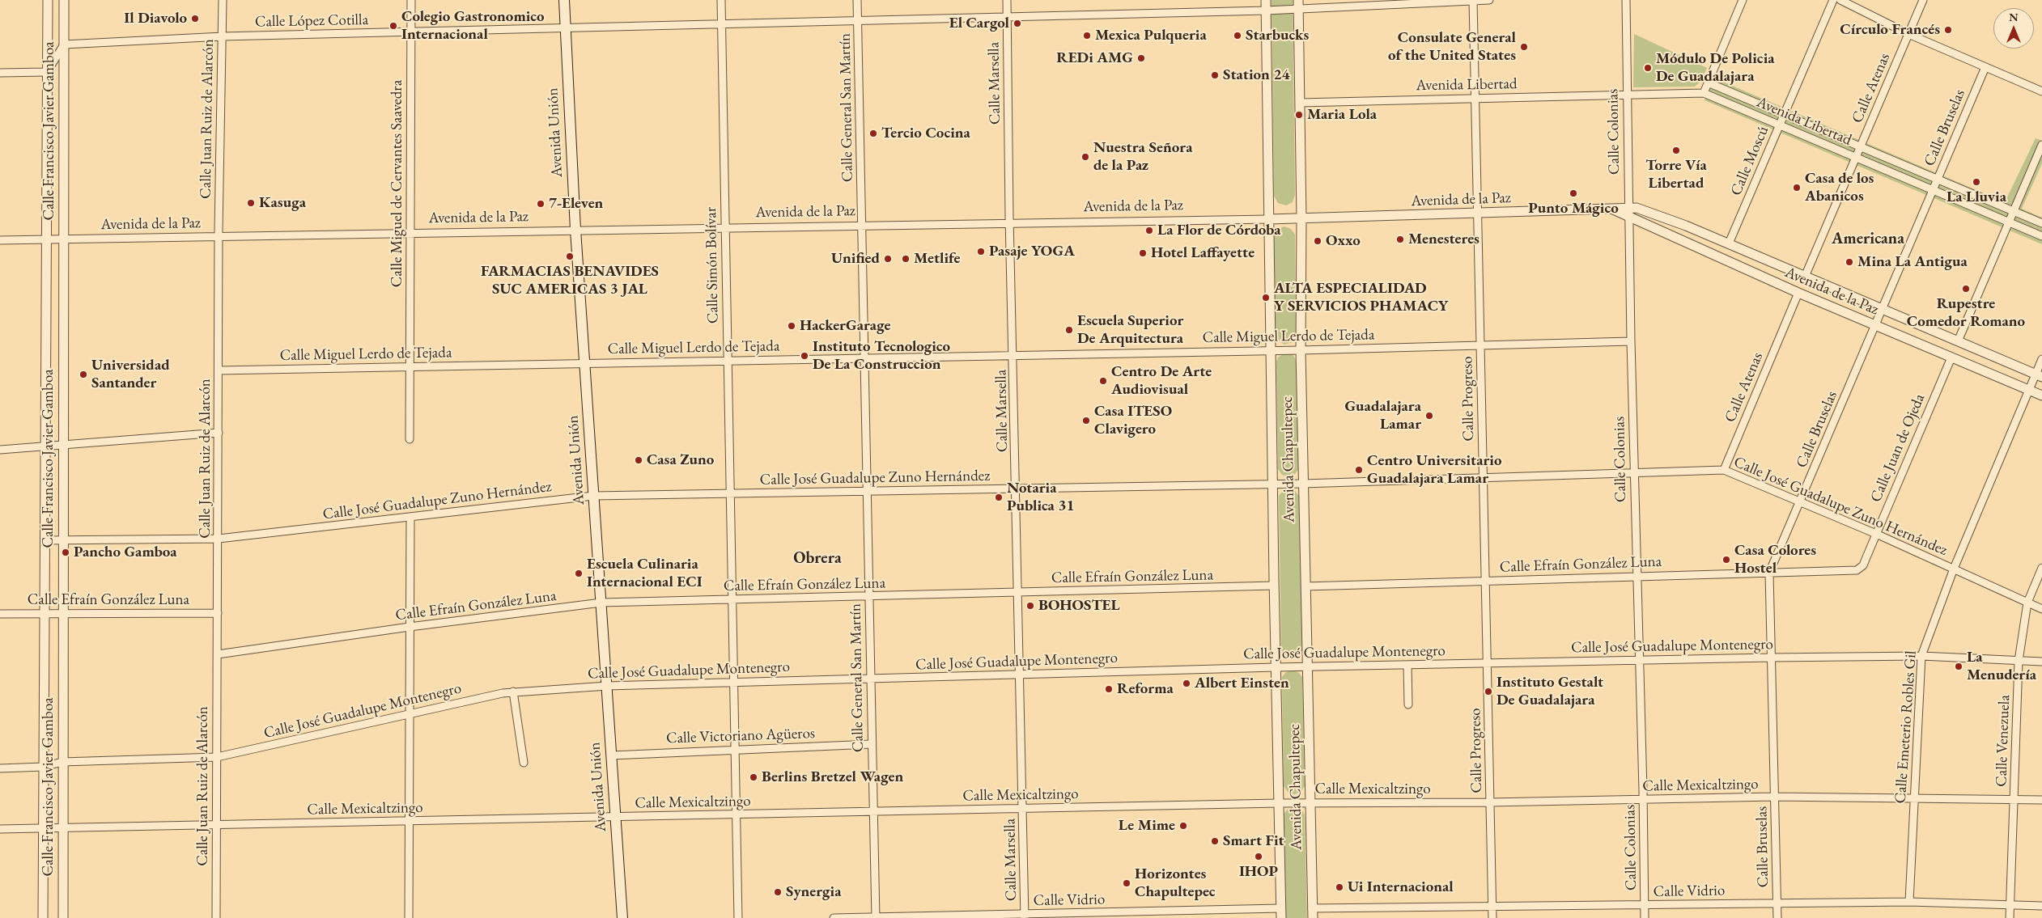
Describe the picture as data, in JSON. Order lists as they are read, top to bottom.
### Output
{
  "streets": {
    "main road": ["Avenida Unión"],
    "street": [
      "Calle López Cotilla",
      "Calle Marsella",
      "Avenida Libertad",
      "Calle Atenas",
      "Calle General San Martín",
      "Calle Juan Ruiz de Alarcón",
      "Calle Bruselas",
      "Calle Francisco Javier Gamboa",
      "Calle Colonias",
      "Calle Moscú",
      "Calle Miguel de Cervantes Saavedra",
      "Avenida de la Paz",
      "Calle Simón Bolívar",
      "Calle Miguel Lerdo de Tejada",
      "Calle Progreso",
      "Calle Juan de Ojeda",
      "Avenida Chapultepec",
      "Calle José Guadalupe Zuno Hernández",
      "Calle Efraín González Luna",
      "Calle José Guadalupe Montenegro",
      "Calle Emeterio Robles Gil",
      "Calle Victoriano Agüeros",
      "Calle Venezuela",
      "Calle Mexicaltzingo",
      "Calle Vidrio"
    ]
  },
  "crossings": [
    ["Calle López Cotilla", "Calle Marsella"],
    ["Calle López Cotilla", "Calle General San Martín"],
    ["Calle López Cotilla", "Calle Juan Ruiz de Alarcón"],
    ["Calle López Cotilla", "Calle Francisco Javier Gamboa"],
    ["Calle López Cotilla", "Avenida Unión"],
    ["Calle López Cotilla", "Calle Miguel de Cervantes Saavedra"],
    ["Calle López Cotilla", "Calle Simón Bolívar"],
    ["Calle López Cotilla", "Calle Progreso"],
    ["Calle López Cotilla", "Avenida Chapultepec"],
    ["Calle Marsella", "Avenida de la Paz"],
    ["Calle Marsella", "Calle Miguel Lerdo de Tejada"],
    ["Calle Marsella", "Calle José Guadalupe Zuno Hernández"],
    ["Calle Marsella", "Calle Efraín González Luna"],
    ["Calle Marsella", "Calle José Guadalupe Montenegro"],
    ["Calle Marsella", "Calle Mexicaltzingo"],
    ["Calle Marsella", "Calle Vidrio"],
    ["Avenida Libertad", "Calle Atenas"],
    ["Avenida Libertad", "Calle Bruselas"],
    ["Avenida Libertad", "Calle Colonias"],
    ["Avenida Libertad", "Calle Moscú"],
    ["Avenida Libertad", "Calle Progreso"],
    ["Avenida Libertad", "Avenida Chapultepec"],
    ["Calle Atenas", "Avenida de la Paz"],
    ["Calle Atenas", "Calle José Guadalupe Zuno Hernández"],
    ["Calle General San Martín", "Avenida de la Paz"],
    ["Calle General San Martín", "Calle Miguel Lerdo de Tejada"],
    ["Calle General San Martín", "Calle José Guadalupe Zuno Hernández"],
    ["Calle General San Martín", "Calle Efraín González Luna"],
    ["Calle General San Martín", "Calle José Guadalupe Montenegro"],
    ["Calle General San Martín", "Calle Victoriano Agüeros"],
    ["Calle General San Martín", "Calle Mexicaltzingo"],
    ["Calle General San Martín", "Calle Vidrio"],
    ["Calle Juan Ruiz de Alarcón", "Avenida de la Paz"],
    ["Calle Juan Ruiz de Alarcón", "Calle Miguel Lerdo de Tejada"],
    ["Calle Juan Ruiz de Alarcón", "Calle José Guadalupe Zuno Hernández"],
    ["Calle Juan Ruiz de Alarcón", "Calle Efraín González Luna"],
    ["Calle Juan Ruiz de Alarcón", "Calle José Guadalupe Montenegro"],
    ["Calle Juan Ruiz de Alarcón", "Calle Mexicaltzingo"],
    ["Calle Bruselas", "Avenida de la Paz"],
    ["Calle Bruselas", "Calle José Guadalupe Zuno Hernández"],
    ["Calle Bruselas", "Calle Efraín González Luna"],
    ["Calle Bruselas", "Calle José Guadalupe Montenegro"],
    ["Calle Bruselas", "Calle Mexicaltzingo"],
    ["Calle Bruselas", "Calle Vidrio"],
    ["Calle Francisco Javier Gamboa", "Avenida de la Paz"],
    ["Calle Francisco Javier Gamboa", "Calle José Guadalupe Zuno Hernández"],
    ["Calle Francisco Javier Gamboa", "Calle Efraín González Luna"],
    ["Calle Francisco Javier Gamboa", "Calle José Guadalupe Montenegro"],
    ["Calle Francisco Javier Gamboa", "Calle Mexicaltzingo"],
    ["Calle Colonias", "Avenida de la Paz"],
    ["Calle Colonias", "Calle Miguel Lerdo de Tejada"],
    ["Calle Colonias", "Calle José Guadalupe Zuno Hernández"],
    ["Calle Colonias", "Calle Efraín González Luna"],
    ["Calle Colonias", "Calle José Guadalupe Montenegro"],
    ["Calle Colonias", "Calle Mexicaltzingo"],
    ["Calle Colonias", "Calle Vidrio"],
    ["Avenida Unión", "Avenida de la Paz"],
    ["Avenida Unión", "Calle Miguel Lerdo de Tejada"],
    ["Avenida Unión", "Calle José Guadalupe Zuno Hernández"],
    ["Avenida Unión", "Calle Efraín González Luna"],
    ["Avenida Unión", "Calle José Guadalupe Montenegro"],
    ["Avenida Unión", "Calle Victoriano Agüeros"],
    ["Avenida Unión", "Calle Mexicaltzingo"],
    ["Calle Moscú", "Avenida de la Paz"],
    ["Calle Miguel de Cervantes Saavedra", "Avenida de la Paz"],
    ["Calle Miguel de Cervantes Saavedra", "Calle Miguel Lerdo de Tejada"],
    ["Avenida de la Paz", "Calle Simón Bolívar"],
    ["Avenida de la Paz", "Calle Progreso"],
    ["Avenida de la Paz", "Calle Juan de Ojeda"],
    ["Avenida de la Paz", "Avenida Chapultepec"],
    ["Avenida de la Paz", "Calle Emeterio Robles Gil"],
    ["Calle Simón Bolívar", "Calle Miguel Lerdo de Tejada"],
    ["Calle Simón Bolívar", "Calle José Guadalupe Zuno Hernández"],
    ["Calle Simón Bolívar", "Calle Efraín González Luna"],
    ["Calle Simón Bolívar", "Calle José Guadalupe Montenegro"],
    ["Calle Simón Bolívar", "Calle Victoriano Agüeros"],
    ["Calle Simón Bolívar", "Calle Mexicaltzingo"],
    ["Calle Miguel Lerdo de Tejada", "Calle Progreso"],
    ["Calle Miguel Lerdo de Tejada", "Avenida Chapultepec"],
    ["Calle Progreso", "Calle José Guadalupe Zuno Hernández"],
    ["Calle Progreso", "Calle Efraín González Luna"],
    ["Calle Progreso", "Calle José Guadalupe Montenegro"],
    ["Calle Progreso", "Calle Mexicaltzingo"],
    ["Calle Progreso", "Calle Vidrio"],
    ["Calle Juan de Ojeda", "Calle José Guadalupe Zuno Hernández"],
    ["Calle Juan de Ojeda", "Calle Efraín González Luna"],
    ["Avenida Chapultepec", "Calle José Guadalupe Zuno Hernández"],
    ["Avenida Chapultepec", "Calle Efraín González Luna"],
    ["Avenida Chapultepec", "Calle José Guadalupe Montenegro"],
    ["Avenida Chapultepec", "Calle Mexicaltzingo"],
    ["Avenida Chapultepec", "Calle Vidrio"],
    ["Calle José Guadalupe Zuno Hernández", "Calle Emeterio Robles Gil"],
    ["Calle José Guadalupe Zuno Hernández", "Calle Venezuela"],
    ["Calle José Guadalupe Montenegro", "Calle Emeterio Robles Gil"],
    ["Calle José Guadalupe Montenegro", "Calle Venezuela"],
    ["Calle Emeterio Robles Gil", "Calle Mexicaltzingo"],
    ["Calle Emeterio Robles Gil", "Calle Vidrio"],
    ["Calle Venezuela", "Calle Mexicaltzingo"],
    ["Calle Venezuela", "Calle Vidrio"]
  ],
  "districts": ["Americana", "Obrera"],
  "places": [
    "Il Diavolo",
    "El Cargol",
    "Colegio Gastronomico Internacional",
    "Círculo Francés",
    "Mexica Pulqueria",
    "Starbucks",
    "Consulate General of the United States",
    "REDi AMG",
    "Módulo De Policia De Guadalajara",
    "Station 24",
    "Maria Lola",
    "Tercio Cocina",
    "Torre Vía Libertad",
    "Nuestra Señora de la Paz",
    "La Lluvia",
    "Casa de los Abanicos",
    "Punto Mágico",
    "Kasuga",
    "7-Eleven",
    "La Flor de Córdoba",
    "Menesteres",
    "Oxxo",
    "Pasaje YOGA",
    "Hotel Laffayette",
    "FARMACIAS BENAVIDES SUC AMERICAS 3 JAL",
    "Unified",
    "Metlife",
    "Mina La Antigua",
    "Rupestre Comedor Romano",
    "ALTA ESPECIALIDAD Y SERVICIOS PHAMACY",
    "HackerGarage",
    "Escuela Superior De Arquitectura",
    "Instituto Tecnologico De La Construccion",
    "Universidad Santander",
    "Centro De Arte Audiovisual",
    "Guadalajara Lamar",
    "Casa ITESO Clavigero",
    "Casa Zuno",
    "Centro Universitario Guadalajara Lamar",
    "Notaria Publica 31",
    "Pancho Gamboa",
    "Casa Colores Hostel",
    "Escuela Culinaria Internacional ECI",
    "BOHOSTEL",
    "La Menudería",
    "Albert Einsten",
    "Reforma",
    "Instituto Gestalt De Guadalajara",
    "Berlins Bretzel Wagen",
    "Le Mime",
    "Smart Fit",
    "IHOP",
    "Horizontes Chapultepec",
    "Ui Internacional",
    "Synergia"
  ],
  "north": "top"
}
